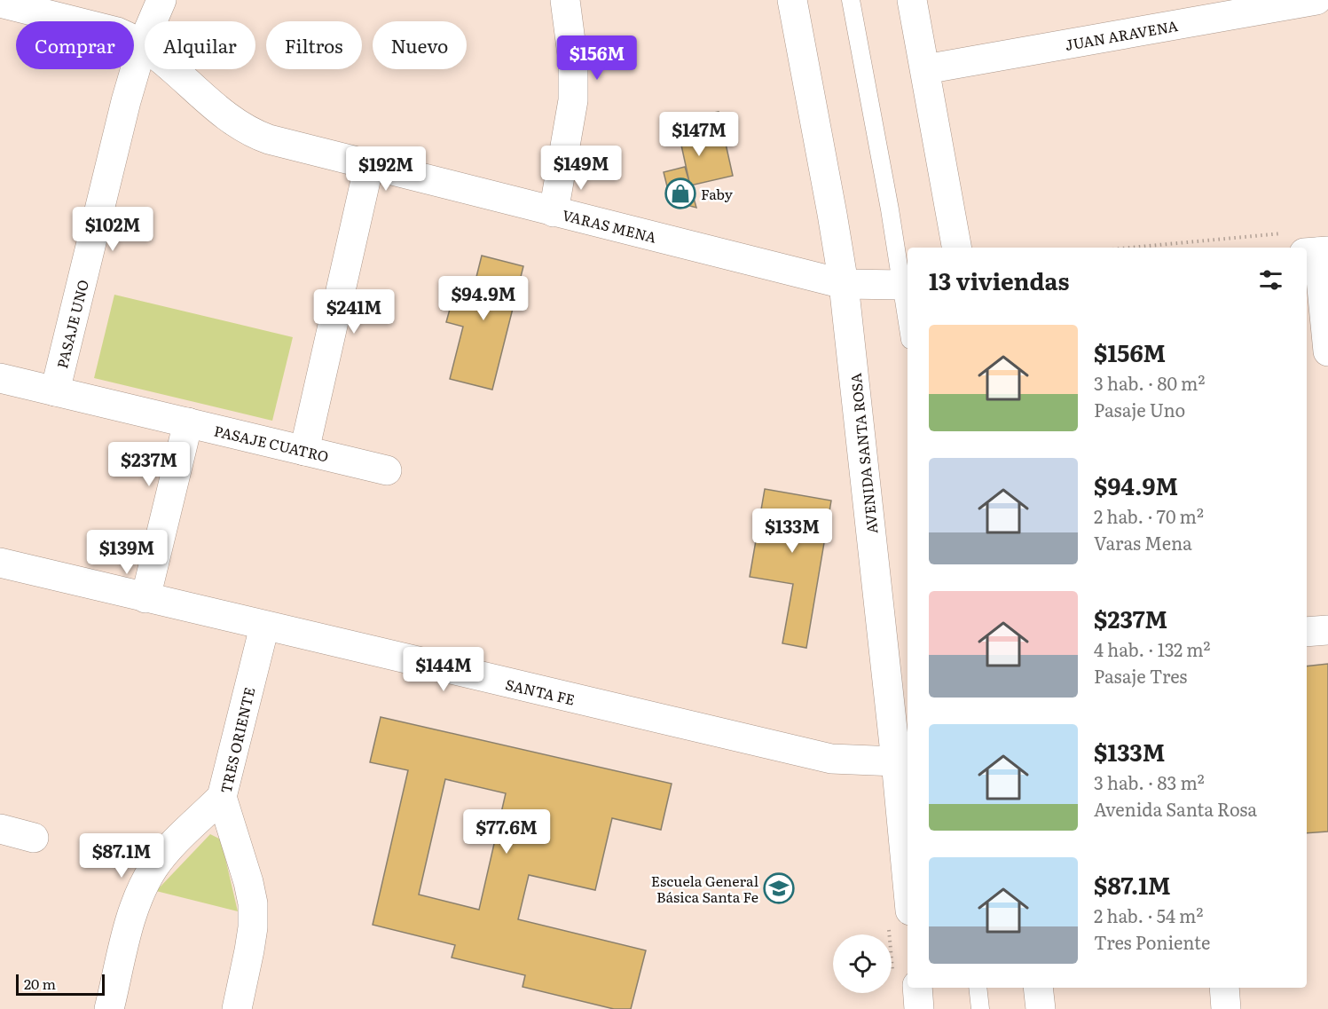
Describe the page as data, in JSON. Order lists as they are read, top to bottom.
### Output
{
  "streets": {
    "street": [
      "JUAN ARAVENA",
      "VARAS MENA",
      "PASAJE UNO",
      "PASAJE CUATRO",
      "AVENIDA SANTA ROSA",
      "SANTA FE",
      "TRES ORIENTE"
    ]
  },
  "crossings": [
    ["VARAS MENA", "PASAJE UNO"],
    ["VARAS MENA", "AVENIDA SANTA ROSA"],
    ["PASAJE UNO", "PASAJE CUATRO"],
    ["AVENIDA SANTA ROSA", "SANTA FE"],
    ["SANTA FE", "TRES ORIENTE"]
  ],
  "places": {
    "shop": ["Faby"],
    "school or university": ["Escuela General Básica Santa Fe"]
  },
  "scale_bar": "20 m",
  "page": {
    "chip": [
      "Comprar",
      "Alquilar",
      "Filtros",
      "Nuevo"
    ],
    "price": [
      "$156M",
      "$147M",
      "$149M",
      "$192M",
      "$102M",
      "$94.9M",
      "$241M",
      "$237M",
      "$133M",
      "$139M",
      "$144M",
      "$77.6M",
      "$87.1M"
    ],
    "heading": "13 viviendas",
    "list": [
      {
        "name": "$156M",
        "note": "3 hab. · 80 m² · Pasaje Uno"
      },
      {
        "name": "$94.9M",
        "note": "2 hab. · 70 m² · Varas Mena"
      },
      {
        "name": "$237M",
        "note": "4 hab. · 132 m² · Pasaje Tres"
      },
      {
        "name": "$133M",
        "note": "3 hab. · 83 m² · Avenida Santa Rosa"
      },
      {
        "name": "$87.1M",
        "note": "2 hab. · 54 m² · Tres Poniente"
      }
    ],
    "scale": "20 m"
  }
}
